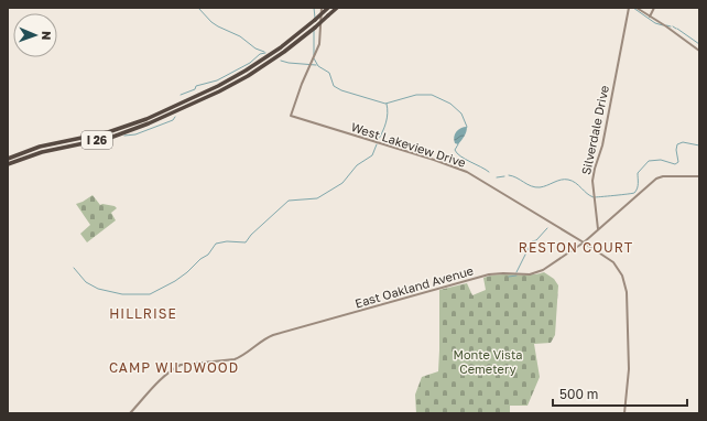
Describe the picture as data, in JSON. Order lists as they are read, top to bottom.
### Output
{
  "streets": {
    "highway": ["I 26"],
    "street": ["Silverdale Drive", "West Lakeview Drive", "East Oakland Avenue"]
  },
  "crossings": [
    ["Silverdale Drive", "East Oakland Avenue"],
    ["West Lakeview Drive", "East Oakland Avenue"]
  ],
  "districts": ["RESTON COURT", "HILLRISE", "CAMP WILDWOOD"],
  "parks": ["Monte Vista Cemetery"],
  "scale_bar": "500 m",
  "north": "right"
}
